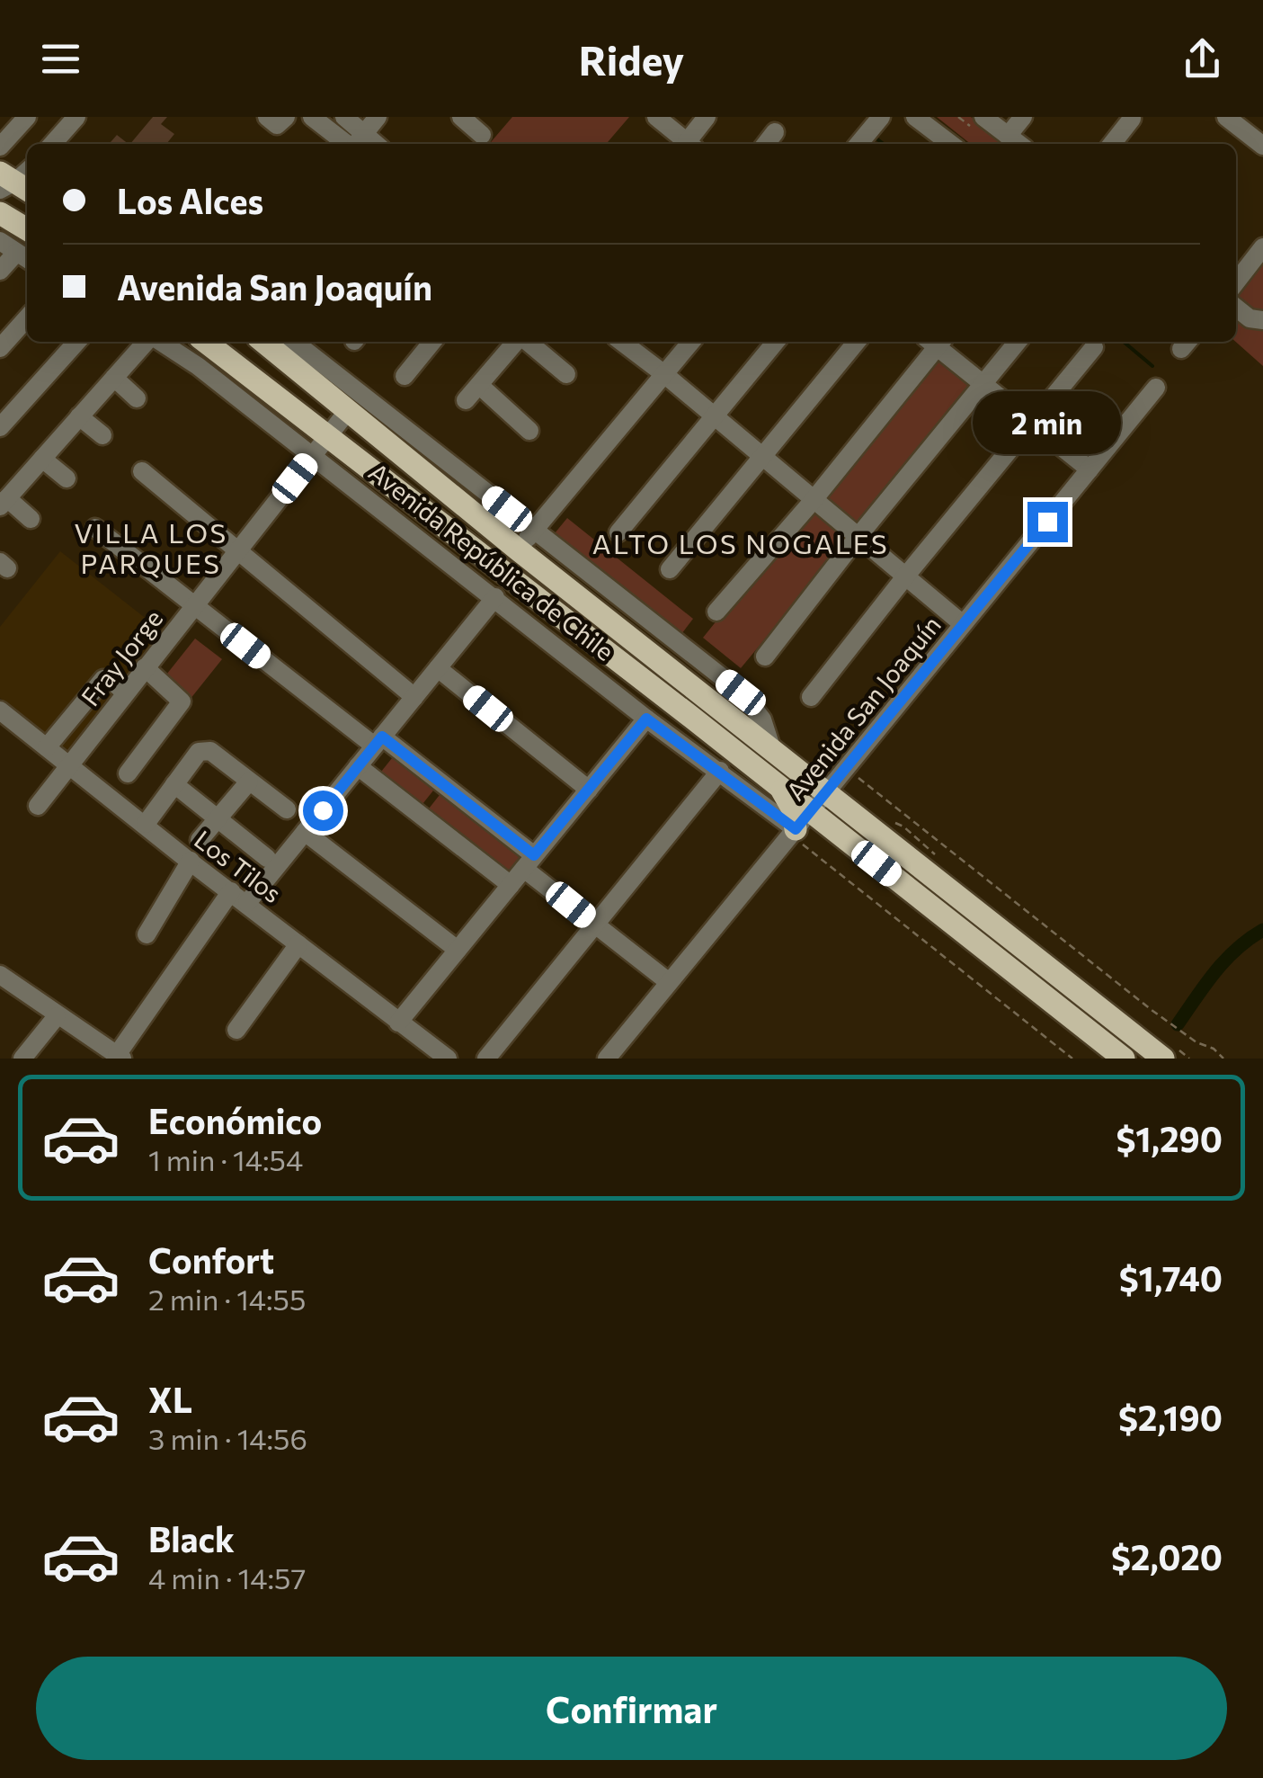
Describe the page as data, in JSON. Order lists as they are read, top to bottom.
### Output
{
  "streets": {
    "main road": ["Avenida República de Chile"],
    "street": ["Fray Jorge", "Avenida San Joaquín", "Los Tilos"]
  },
  "crossings": [
    ["Avenida República de Chile", "Fray Jorge"],
    ["Avenida República de Chile", "Avenida San Joaquín"],
    ["Fray Jorge", "Los Tilos"]
  ],
  "districts": ["VILLA LOS PARQUES", "ALTO LOS NOGALES"],
  "page": {
    "header": "Ridey",
    "banner": ["Los Alces", "Avenida San Joaquín"],
    "bubble": "2 min",
    "list": [
      {
        "name": "Económico",
        "note": "1 min · 14:54",
        "value": "$1,290"
      },
      {
        "name": "Confort",
        "note": "2 min · 14:55",
        "value": "$1,740"
      },
      {
        "name": "XL",
        "note": "3 min · 14:56",
        "value": "$2,190"
      },
      {
        "name": "Black",
        "note": "4 min · 14:57",
        "value": "$2,020"
      }
    ],
    "buttons": "Confirmar"
  }
}
